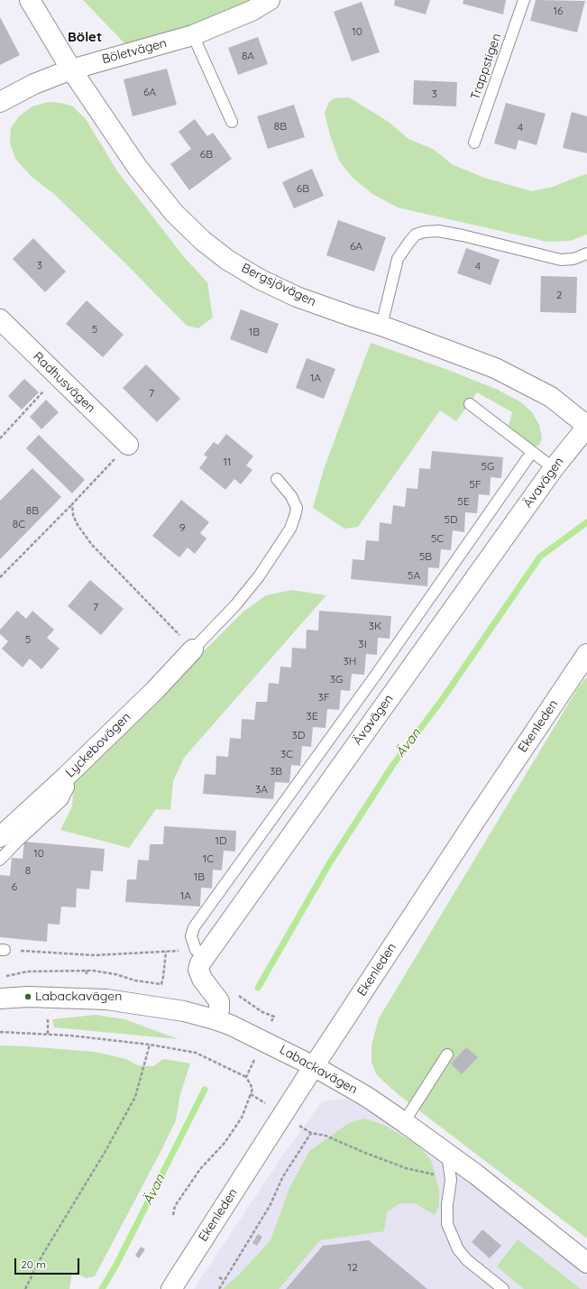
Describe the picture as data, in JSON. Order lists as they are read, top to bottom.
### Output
{
  "streets": {
    "street": [
      "Böletvägen",
      "Bergsjövägen",
      "Radhusvägen",
      "Ävavägen",
      "Ekenleden",
      "Lyckebovägen",
      "Labackavägen"
    ],
    "lane": ["Trappstigen"]
  },
  "crossings": [
    ["Böletvägen", "Bergsjövägen"],
    ["Bergsjövägen", "Ävavägen"],
    ["Ävavägen", "Labackavägen"],
    ["Ekenleden", "Labackavägen"]
  ],
  "districts": ["Bölet"],
  "water": ["Ävan"],
  "places": ["Labackavägen"],
  "house_numbers": [
    "16",
    "10",
    "8A",
    "6A",
    "3",
    "8B",
    "4",
    "6B",
    "6B",
    "6A",
    "3",
    "4",
    "2",
    "5",
    "1B",
    "1A",
    "7",
    "11",
    "5G",
    "5F",
    "5E",
    "8B",
    "5D",
    "8C",
    "9",
    "5C",
    "5B",
    "5A",
    "7",
    "3K",
    "5",
    "3I",
    "3H",
    "3G",
    "3F",
    "3E",
    "3D",
    "3C",
    "3B",
    "3A",
    "1D",
    "10",
    "1C",
    "8",
    "1B",
    "6",
    "1A",
    "12"
  ],
  "scale_bar": "20 m"
}
